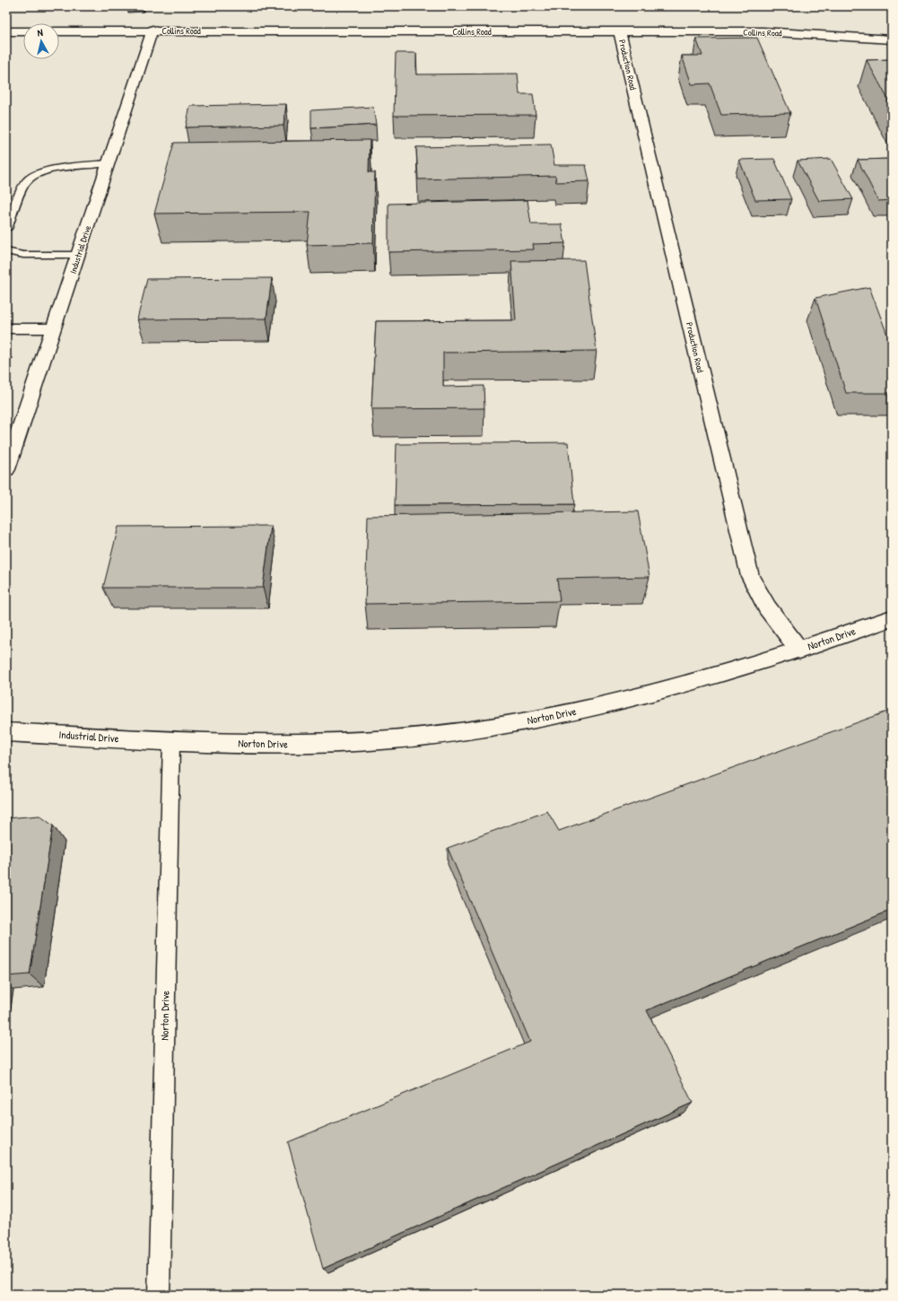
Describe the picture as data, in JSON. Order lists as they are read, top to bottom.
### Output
{
  "streets": {
    "street": [
      "Collins Road",
      "Production Road",
      "Industrial Drive",
      "Norton Drive"
    ]
  },
  "crossings": [
    ["Collins Road", "Production Road"],
    ["Collins Road", "Industrial Drive"],
    ["Production Road", "Norton Drive"],
    ["Industrial Drive", "Norton Drive"]
  ],
  "north": "top"
}
